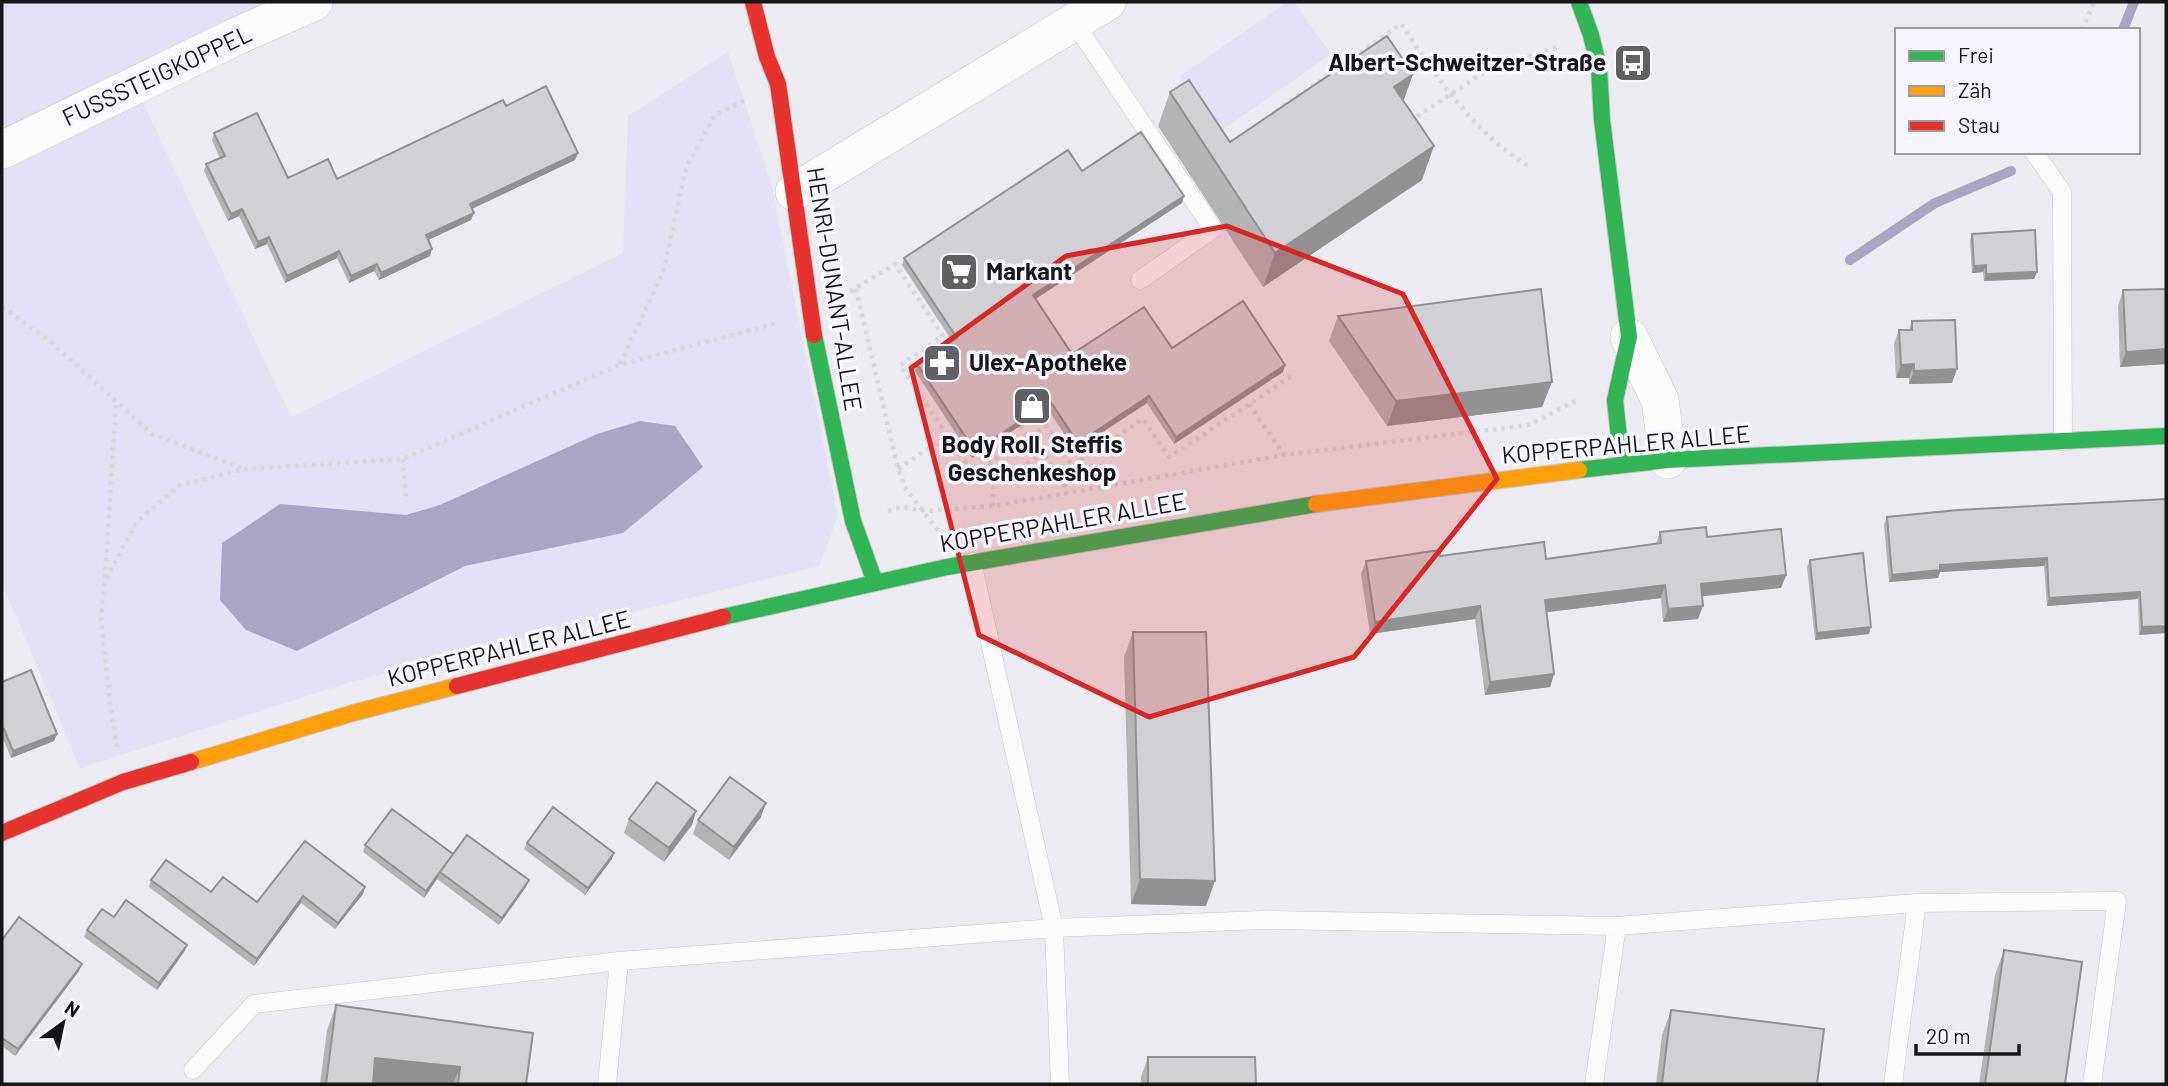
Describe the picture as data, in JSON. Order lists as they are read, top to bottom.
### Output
{
  "streets": {
    "street": ["FUSSSTEIGKOPPEL", "HENRI-DUNANT-ALLEE", "KOPPERPAHLER ALLEE"]
  },
  "crossings": [
    ["HENRI-DUNANT-ALLEE", "KOPPERPAHLER ALLEE"]
  ],
  "places": {
    "bus stop": ["Albert-Schweitzer-Straße"],
    "supermarket": ["Markant"],
    "pharmacy": ["Ulex-Apotheke"],
    "shop": ["Body Roll, Steffis Geschenkeshop"]
  },
  "legend": ["Frei", "Zäh", "Stau"],
  "scale_bar": "20 m",
  "north": "top right"
}
